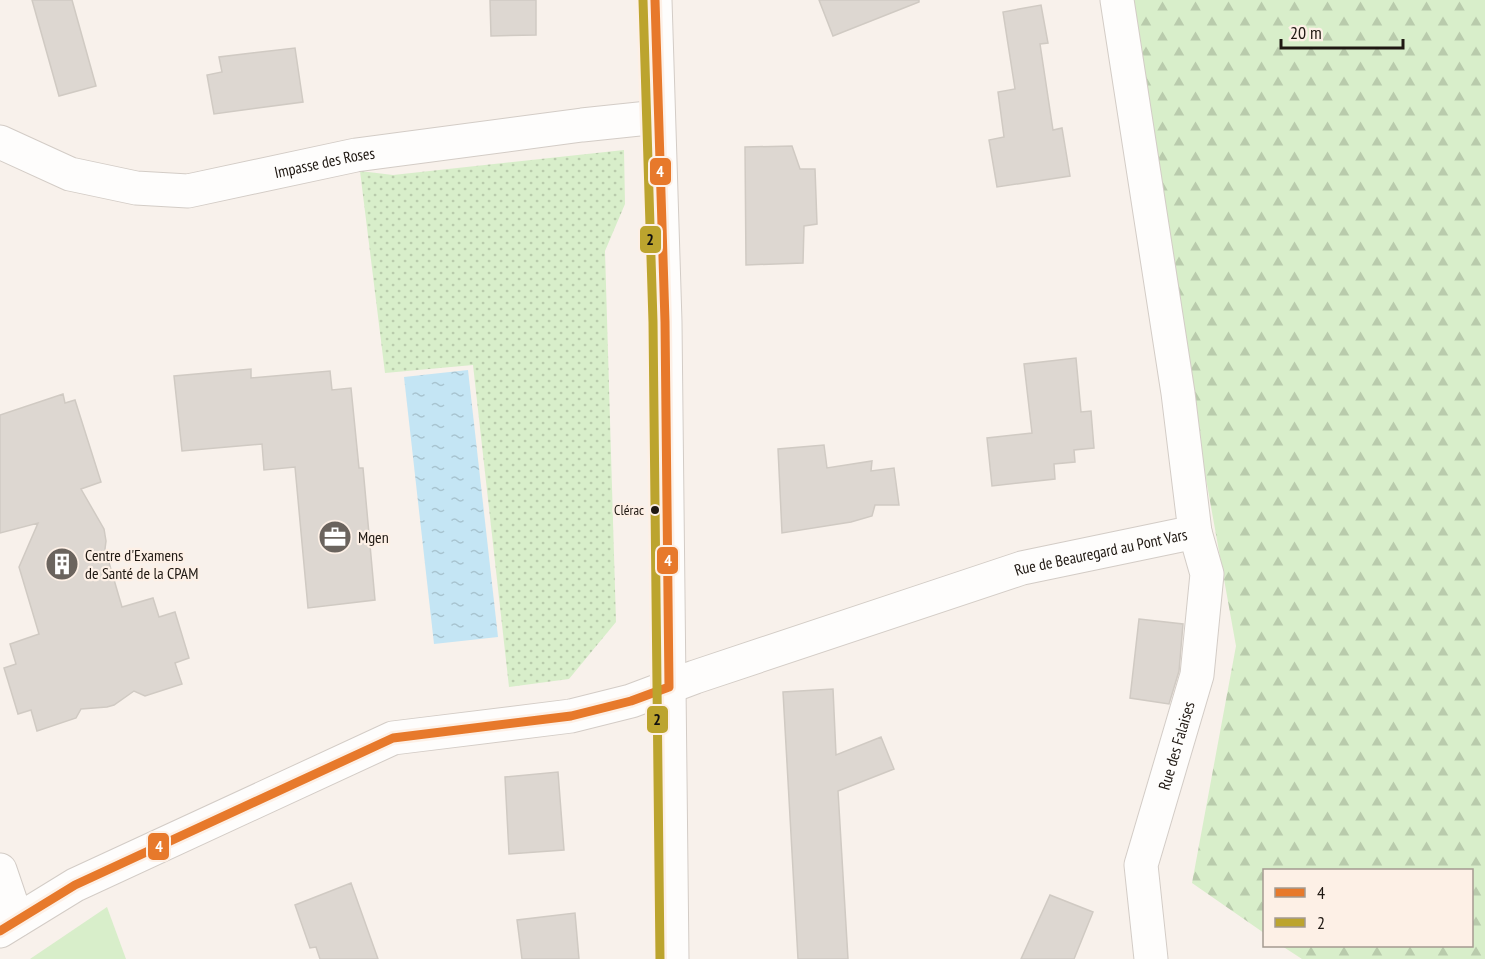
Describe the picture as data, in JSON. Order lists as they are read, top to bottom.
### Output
{
  "streets": {
    "street": ["Impasse des Roses", "Rue de Beauregard au Pont Vars", "Rue des Falaises"]
  },
  "crossings": [
    ["Rue de Beauregard au Pont Vars", "Rue des Falaises"]
  ],
  "places": {
    "other": ["Clérac"],
    "office": ["Mgen"],
    "building": ["Centre d'Examens de Santé de la CPAM"]
  },
  "lines": ["transit line 4", "transit line 2"],
  "legend": ["4", "2"],
  "scale_bar": "20 m"
}
